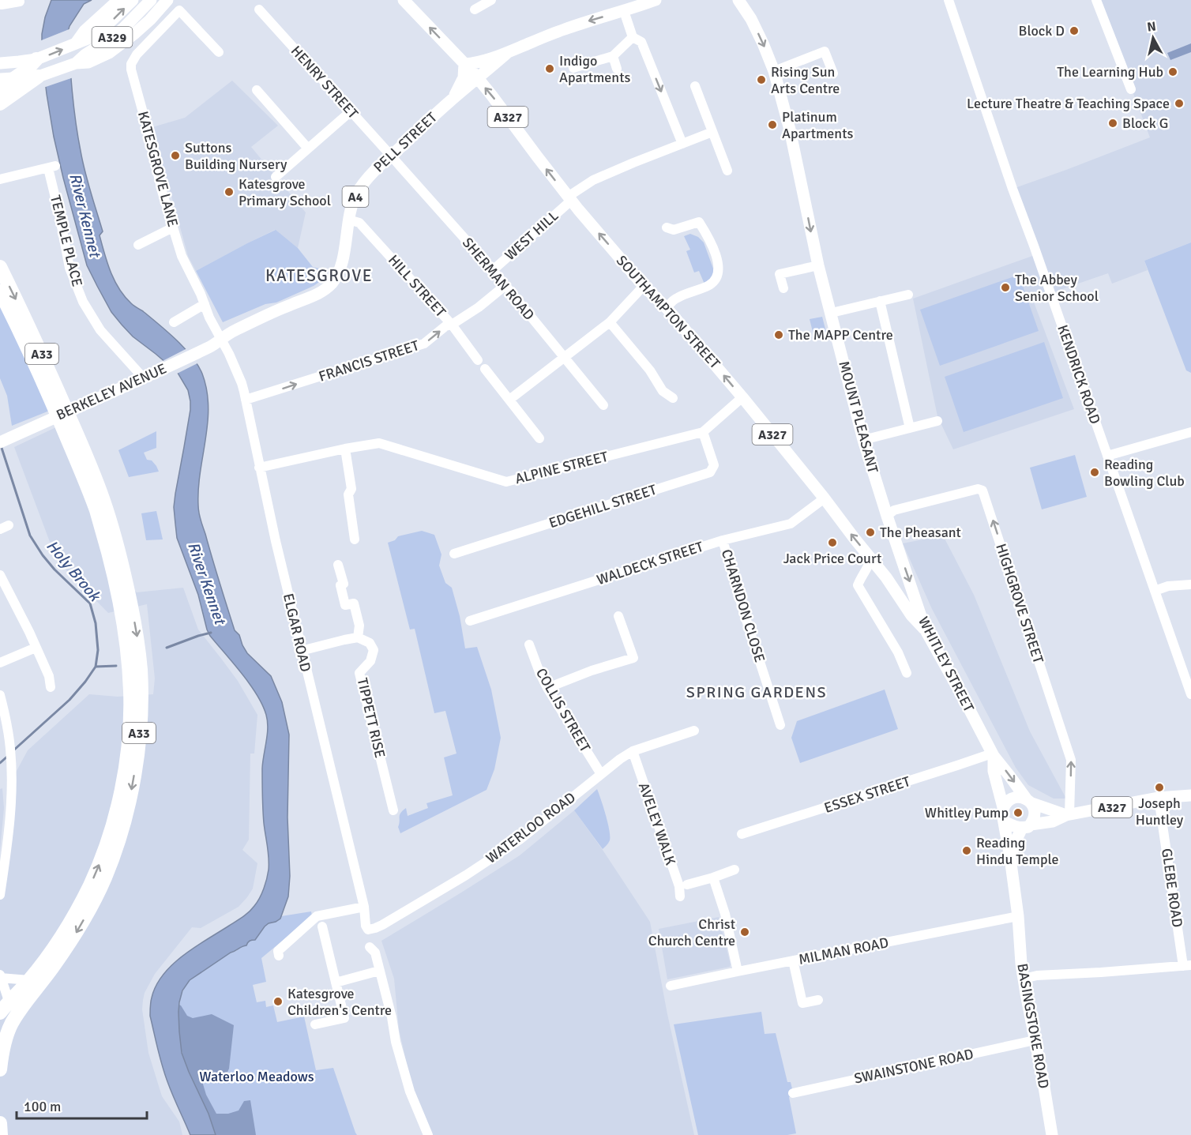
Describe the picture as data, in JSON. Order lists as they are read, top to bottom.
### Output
{
  "streets": {
    "highway": ["A33"],
    "main road": [
      "A329",
      "A327",
      "PELL STREET",
      "A4",
      "SOUTHAMPTON STREET",
      "BERKELEY AVENUE",
      "MOUNT PLEASANT",
      "WHITLEY STREET",
      "BASINGSTOKE ROAD"
    ],
    "street": [
      "HENRY STREET",
      "KATESGROVE LANE",
      "WEST HILL",
      "TEMPLE PLACE",
      "SHERMAN ROAD",
      "HILL STREET",
      "FRANCIS STREET",
      "KENDRICK ROAD",
      "ALPINE STREET",
      "EDGEHILL STREET",
      "WALDECK STREET",
      "HIGHGROVE STREET",
      "CHARNDON CLOSE",
      "ELGAR ROAD",
      "COLLIS STREET",
      "TIPPETT RISE",
      "ESSEX STREET",
      "AVELEY WALK",
      "WATERLOO ROAD",
      "GLEBE ROAD",
      "MILMAN ROAD",
      "SWAINSTONE ROAD"
    ]
  },
  "crossings": [
    ["HENRY STREET", "PELL STREET"],
    ["HENRY STREET", "SHERMAN ROAD"],
    ["A327", "MOUNT PLEASANT"],
    ["A327", "HIGHGROVE STREET"],
    ["A327", "WHITLEY STREET"],
    ["PELL STREET", "KATESGROVE LANE"],
    ["PELL STREET", "A4"],
    ["PELL STREET", "SHERMAN ROAD"],
    ["PELL STREET", "HILL STREET"],
    ["PELL STREET", "SOUTHAMPTON STREET"],
    ["PELL STREET", "BERKELEY AVENUE"],
    ["PELL STREET", "ELGAR ROAD"],
    ["KATESGROVE LANE", "BERKELEY AVENUE"],
    ["KATESGROVE LANE", "ELGAR ROAD"],
    ["A4", "SOUTHAMPTON STREET"],
    ["WEST HILL", "SHERMAN ROAD"],
    ["WEST HILL", "SOUTHAMPTON STREET"],
    ["TEMPLE PLACE", "BERKELEY AVENUE"],
    ["SHERMAN ROAD", "FRANCIS STREET"],
    ["HILL STREET", "FRANCIS STREET"],
    ["SOUTHAMPTON STREET", "ALPINE STREET"],
    ["SOUTHAMPTON STREET", "WALDECK STREET"],
    ["SOUTHAMPTON STREET", "WHITLEY STREET"],
    ["FRANCIS STREET", "ELGAR ROAD"],
    ["BERKELEY AVENUE", "ELGAR ROAD"],
    ["MOUNT PLEASANT", "HIGHGROVE STREET"],
    ["MOUNT PLEASANT", "WHITLEY STREET"],
    ["ALPINE STREET", "EDGEHILL STREET"],
    ["ALPINE STREET", "ELGAR ROAD"],
    ["WALDECK STREET", "CHARNDON CLOSE"],
    ["HIGHGROVE STREET", "WHITLEY STREET"],
    ["ELGAR ROAD", "WATERLOO ROAD"],
    ["WHITLEY STREET", "ESSEX STREET"],
    ["COLLIS STREET", "WATERLOO ROAD"],
    ["AVELEY WALK", "WATERLOO ROAD"],
    ["MILMAN ROAD", "BASINGSTOKE ROAD"],
    ["BASINGSTOKE ROAD", "SWAINSTONE ROAD"]
  ],
  "one_way": ["SOUTHAMPTON STREET", "FRANCIS STREET", "MOUNT PLEASANT"],
  "districts": ["KATESGROVE", "SPRING GARDENS"],
  "water": ["River Kennet", "Holy Brook"],
  "parks": ["Waterloo Meadows"],
  "places": [
    "Block D",
    "Indigo Apartments",
    "The Learning Hub",
    "Rising Sun Arts Centre",
    "Lecture Theatre & Teaching Space",
    "Block G",
    "Platinum Apartments",
    "Suttons Building Nursery",
    "Katesgrove Primary School",
    "The Abbey Senior School",
    "The MAPP Centre",
    "Reading Bowling Club",
    "The Pheasant",
    "Jack Price Court",
    "Joseph Huntley",
    "Whitley Pump",
    "Reading Hindu Temple",
    "Christ Church Centre",
    "Katesgrove Children's Centre"
  ],
  "scale_bar": "100 m",
  "north": "top"
}
